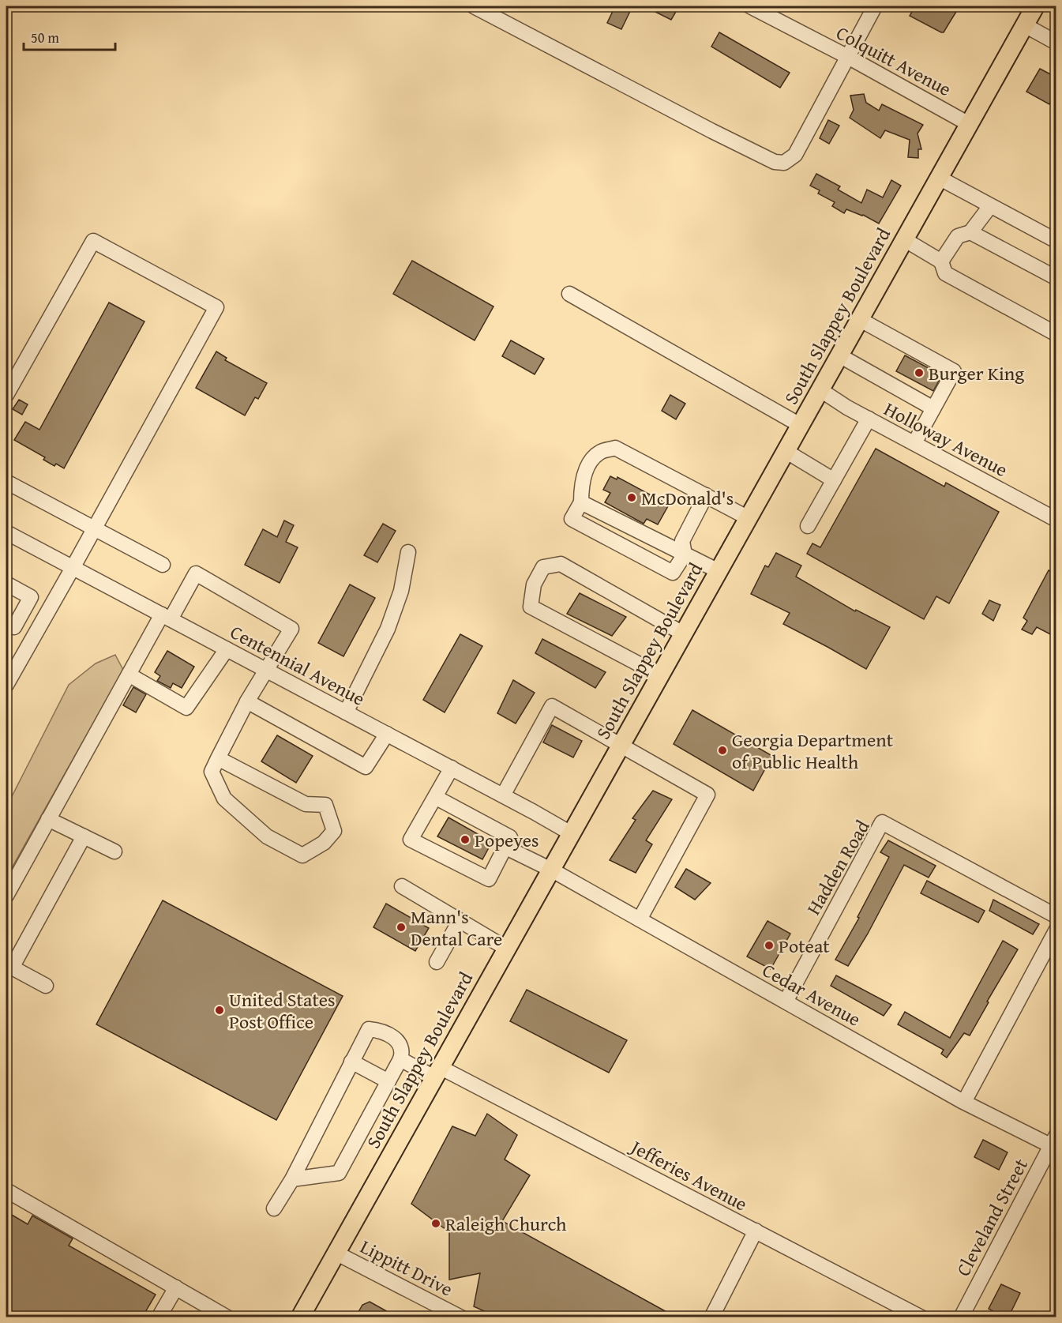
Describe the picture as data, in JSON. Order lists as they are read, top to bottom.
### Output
{
  "streets": {
    "main road": ["South Slappey Boulevard"],
    "street": [
      "Colquitt Avenue",
      "Holloway Avenue",
      "Centennial Avenue",
      "Hadden Road",
      "Cedar Avenue",
      "Jefferies Avenue",
      "Cleveland Street",
      "Lippitt Drive"
    ]
  },
  "crossings": [
    ["Colquitt Avenue", "South Slappey Boulevard"],
    ["South Slappey Boulevard", "Holloway Avenue"],
    ["South Slappey Boulevard", "Centennial Avenue"],
    ["South Slappey Boulevard", "Cedar Avenue"],
    ["South Slappey Boulevard", "Jefferies Avenue"],
    ["South Slappey Boulevard", "Lippitt Drive"],
    ["Hadden Road", "Cedar Avenue"],
    ["Cedar Avenue", "Cleveland Street"]
  ],
  "places": [
    "Burger King",
    "McDonald's",
    "Georgia Department of Public Health",
    "Popeyes",
    "Mann's Dental Care",
    "Poteat",
    "United States Post Office",
    "Raleigh Church"
  ],
  "scale_bar": "50 m"
}
